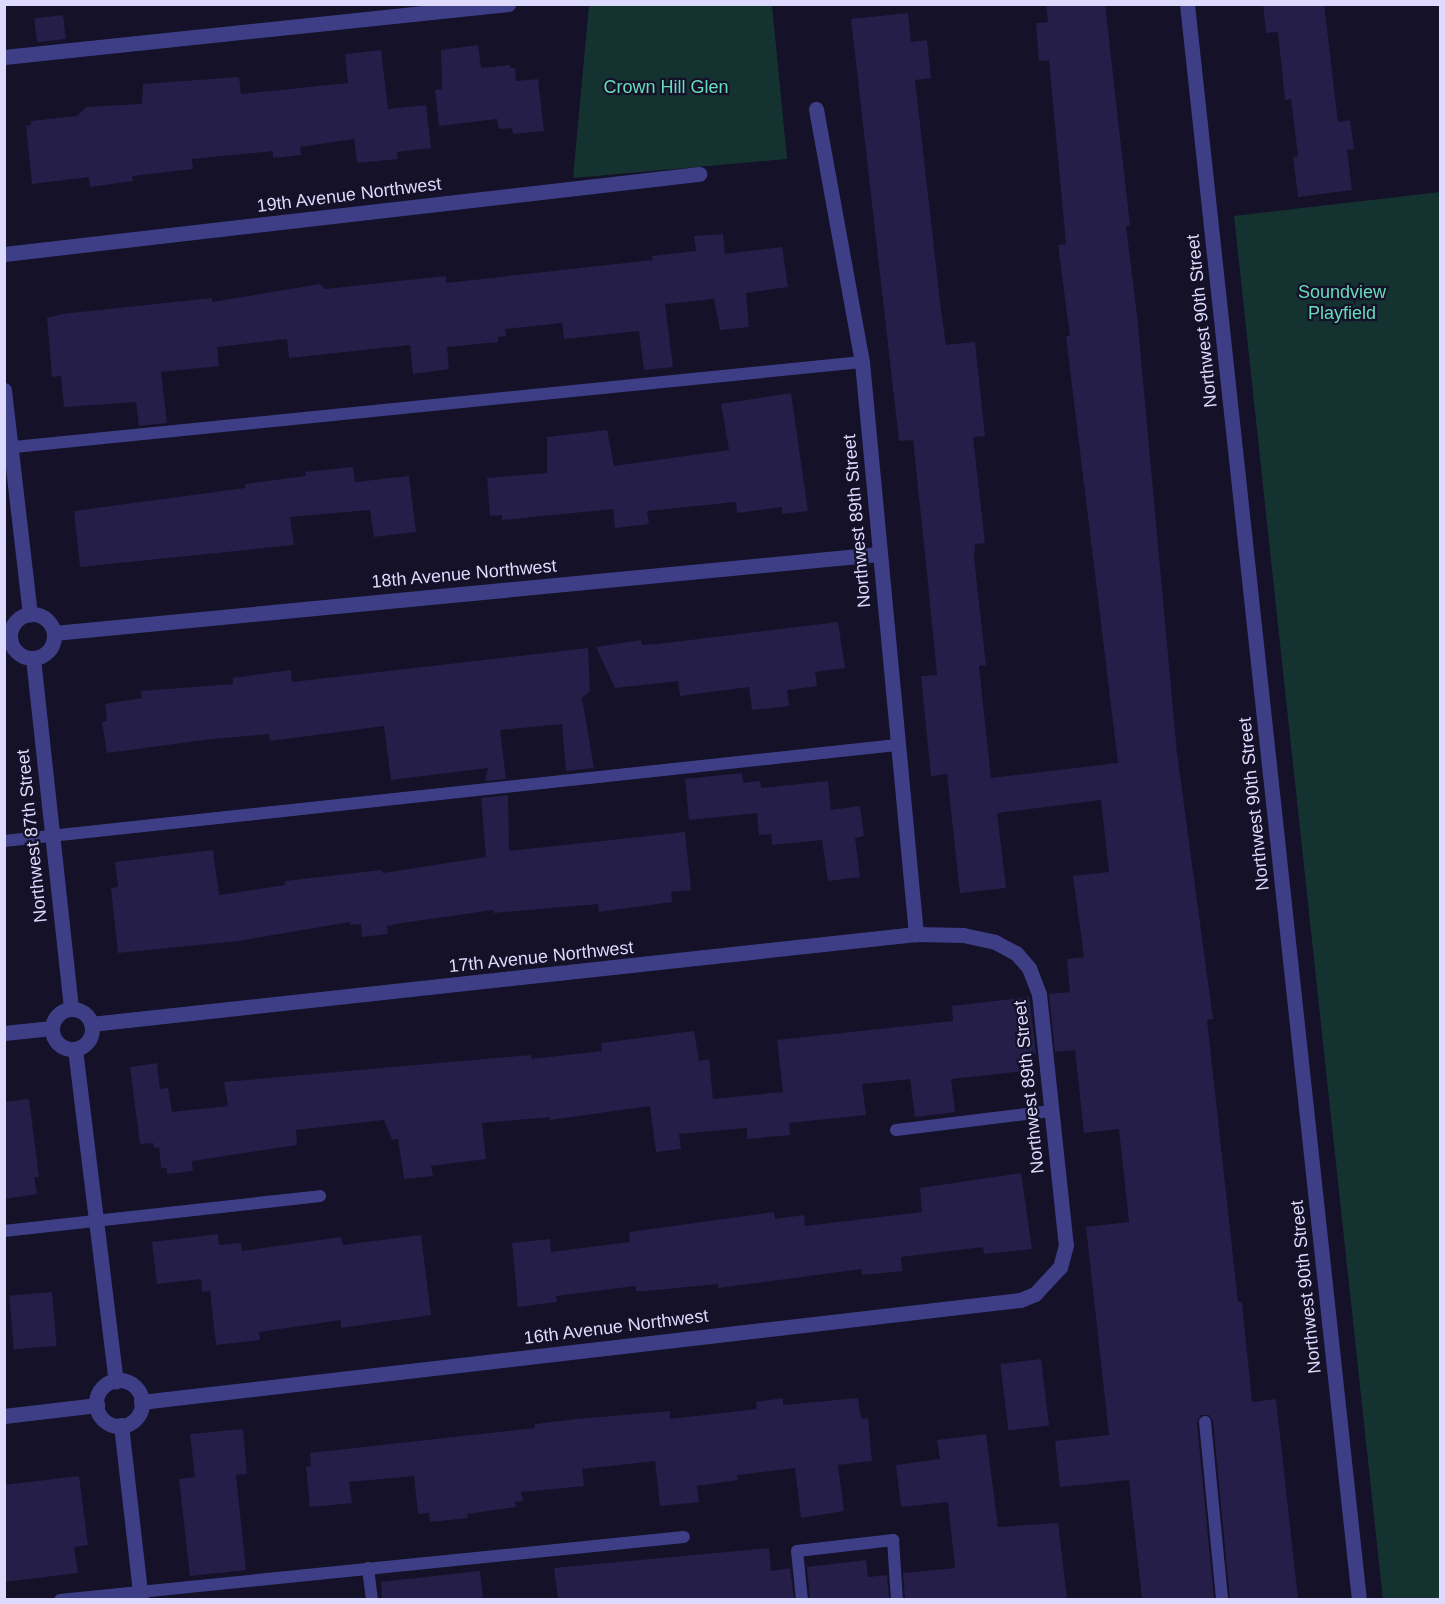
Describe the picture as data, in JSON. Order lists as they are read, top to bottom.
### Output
{
  "streets": {
    "street": [
      "19th Avenue Northwest",
      "Northwest 90th Street",
      "Northwest 89th Street",
      "18th Avenue Northwest",
      "Northwest 87th Street",
      "17th Avenue Northwest",
      "16th Avenue Northwest"
    ]
  },
  "crossings": [
    ["Northwest 89th Street", "18th Avenue Northwest"],
    ["Northwest 89th Street", "17th Avenue Northwest"],
    ["Northwest 89th Street", "16th Avenue Northwest"],
    ["18th Avenue Northwest", "Northwest 87th Street"],
    ["Northwest 87th Street", "17th Avenue Northwest"]
  ],
  "parks": ["Crown Hill Glen", "Soundview Playfield"]
}
